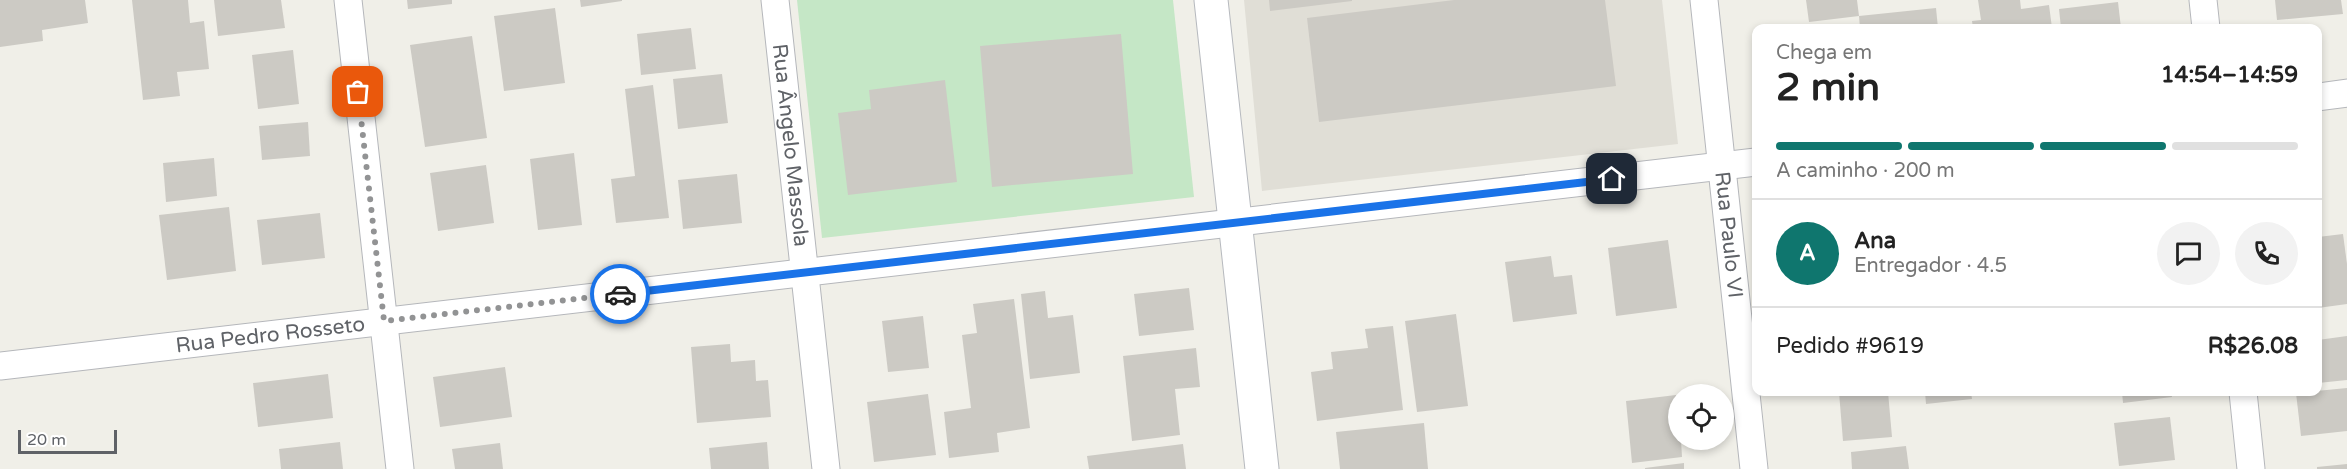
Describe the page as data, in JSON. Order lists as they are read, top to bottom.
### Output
{
  "streets": {
    "street": ["Rua Ângelo Massola", "Rua Paulo VI", "Rua Pedro Rosseto"]
  },
  "crossings": [
    ["Rua Ângelo Massola", "Rua Pedro Rosseto"],
    ["Rua Paulo VI", "Rua Pedro Rosseto"]
  ],
  "scale_bar": "20 m",
  "page": {
    "heading": ["2 min", "Chega em", "14:54–14:59"],
    "panel": [
      "Ana",
      "Entregador · 4.5",
      "Pedido #9619",
      "R$26.08"
    ],
    "bar": "A caminho · 200 m",
    "round": "A",
    "scale": "20 m"
  }
}
